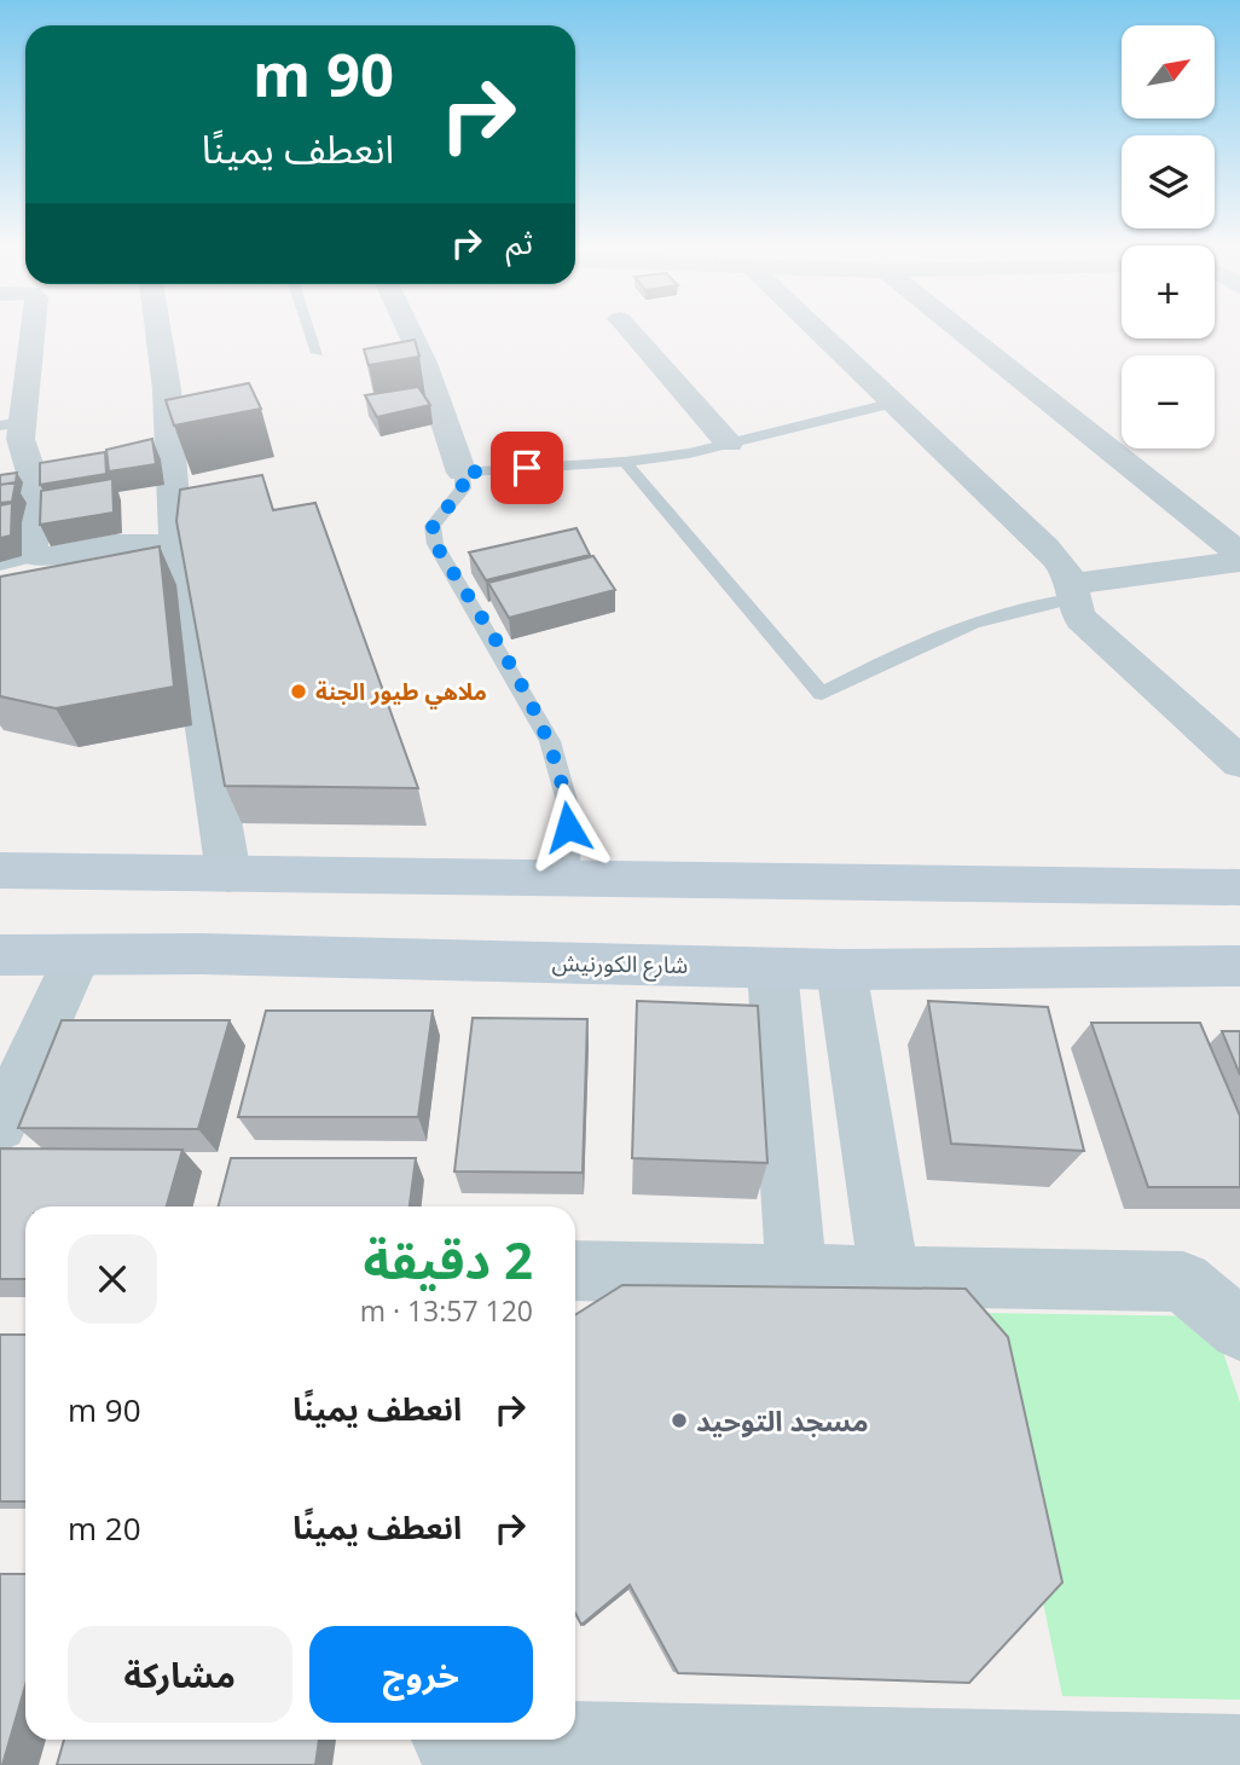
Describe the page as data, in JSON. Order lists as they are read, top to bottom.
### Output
{
  "streets": {
    "main road": ["شارع الكورنيش"]
  },
  "places": ["ملاهي طيور الجنة", "مسجد التوحيد"],
  "north": "top right",
  "page": {
    "map_buttons": ["+", "−"],
    "turn": ["90 m", "انعطف يمينًا"],
    "then": "ثم",
    "heading": ["2 دقيقة", "120 m · 13:57"],
    "list": [
      {
        "name": "انعطف يمينًا",
        "value": "90 m"
      },
      {
        "name": "انعطف يمينًا",
        "value": "20 m"
      }
    ],
    "buttons": ["خروج", "مشاركة"]
  }
}
